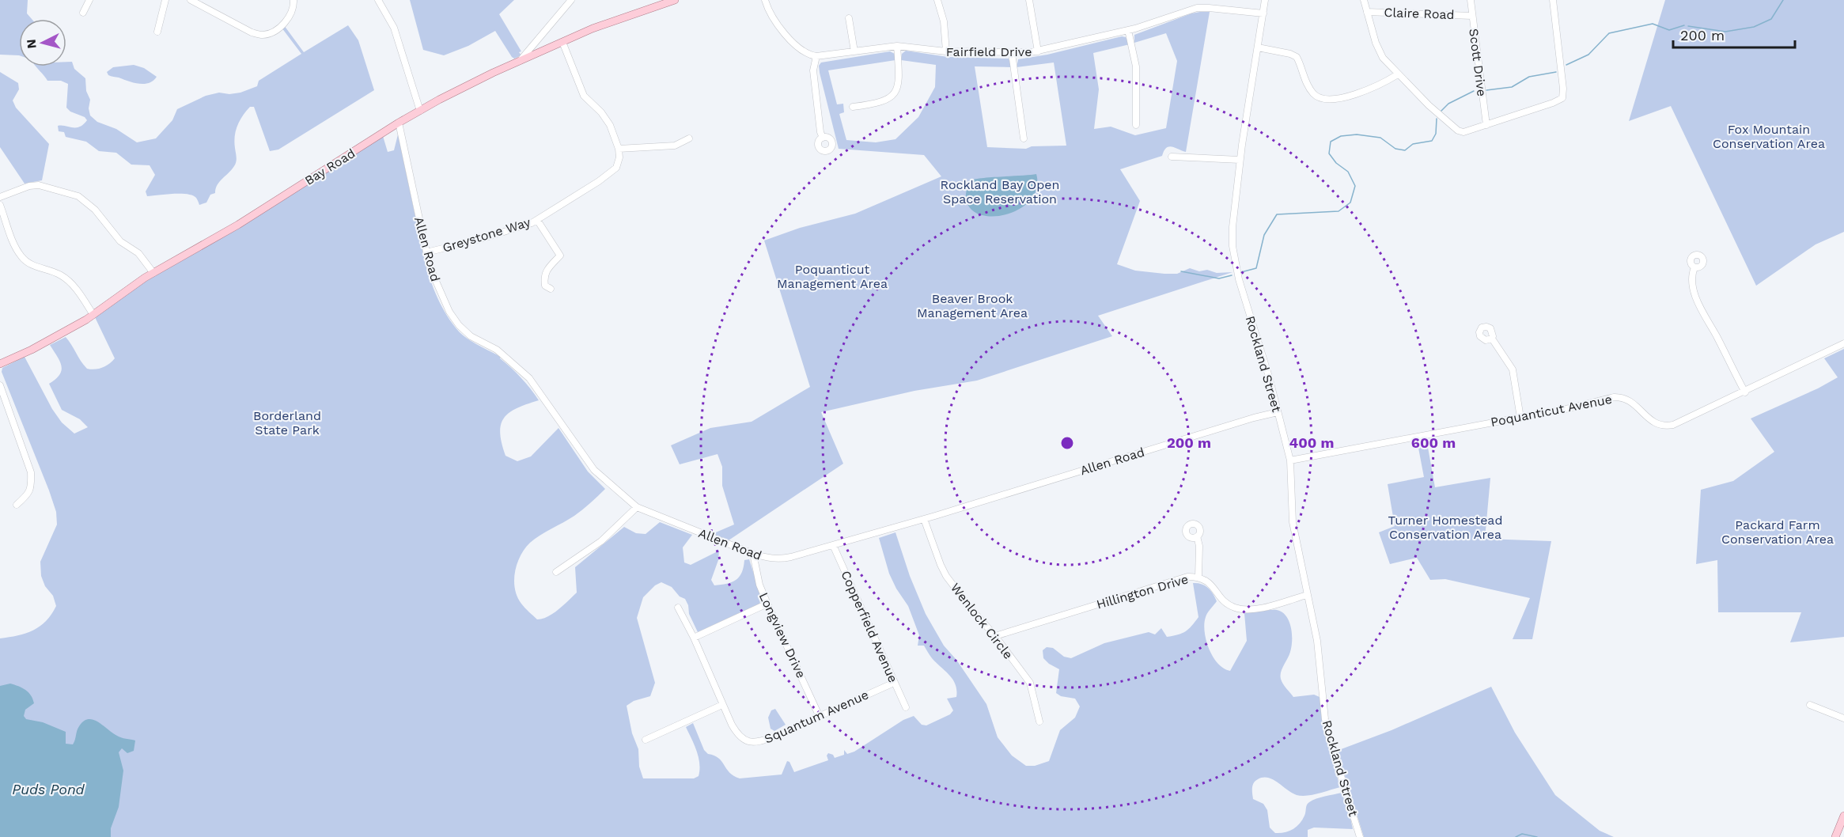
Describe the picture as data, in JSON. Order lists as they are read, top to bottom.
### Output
{
  "streets": {
    "main road": ["Bay Road"],
    "street": [
      "Claire Road",
      "Fairfield Drive",
      "Scott Drive",
      "Greystone Way",
      "Allen Road",
      "Rockland Street",
      "Poquanticut Avenue",
      "Hillington Drive",
      "Wenlock Circle",
      "Copperfield Avenue",
      "Longview Drive",
      "Squantum Avenue"
    ]
  },
  "crossings": [
    ["Claire Road", "Scott Drive"],
    ["Fairfield Drive", "Rockland Street"],
    ["Bay Road", "Allen Road"],
    ["Greystone Way", "Allen Road"],
    ["Allen Road", "Rockland Street"],
    ["Allen Road", "Wenlock Circle"],
    ["Allen Road", "Copperfield Avenue"],
    ["Allen Road", "Longview Drive"],
    ["Rockland Street", "Poquanticut Avenue"],
    ["Rockland Street", "Hillington Drive"],
    ["Hillington Drive", "Wenlock Circle"],
    ["Copperfield Avenue", "Squantum Avenue"],
    ["Longview Drive", "Squantum Avenue"]
  ],
  "water": ["Puds Pond"],
  "parks": [
    "Fox Mountain Conservation Area",
    "Rockland Bay Open Space Reservation",
    "Poquanticut Management Area",
    "Beaver Brook Management Area",
    "Borderland State Park",
    "Turner Homestead Conservation Area",
    "Packard Farm Conservation Area"
  ],
  "scale_bar": "200 m",
  "north": "left",
  "rings": ["200 m", "400 m", "600 m"]
}
